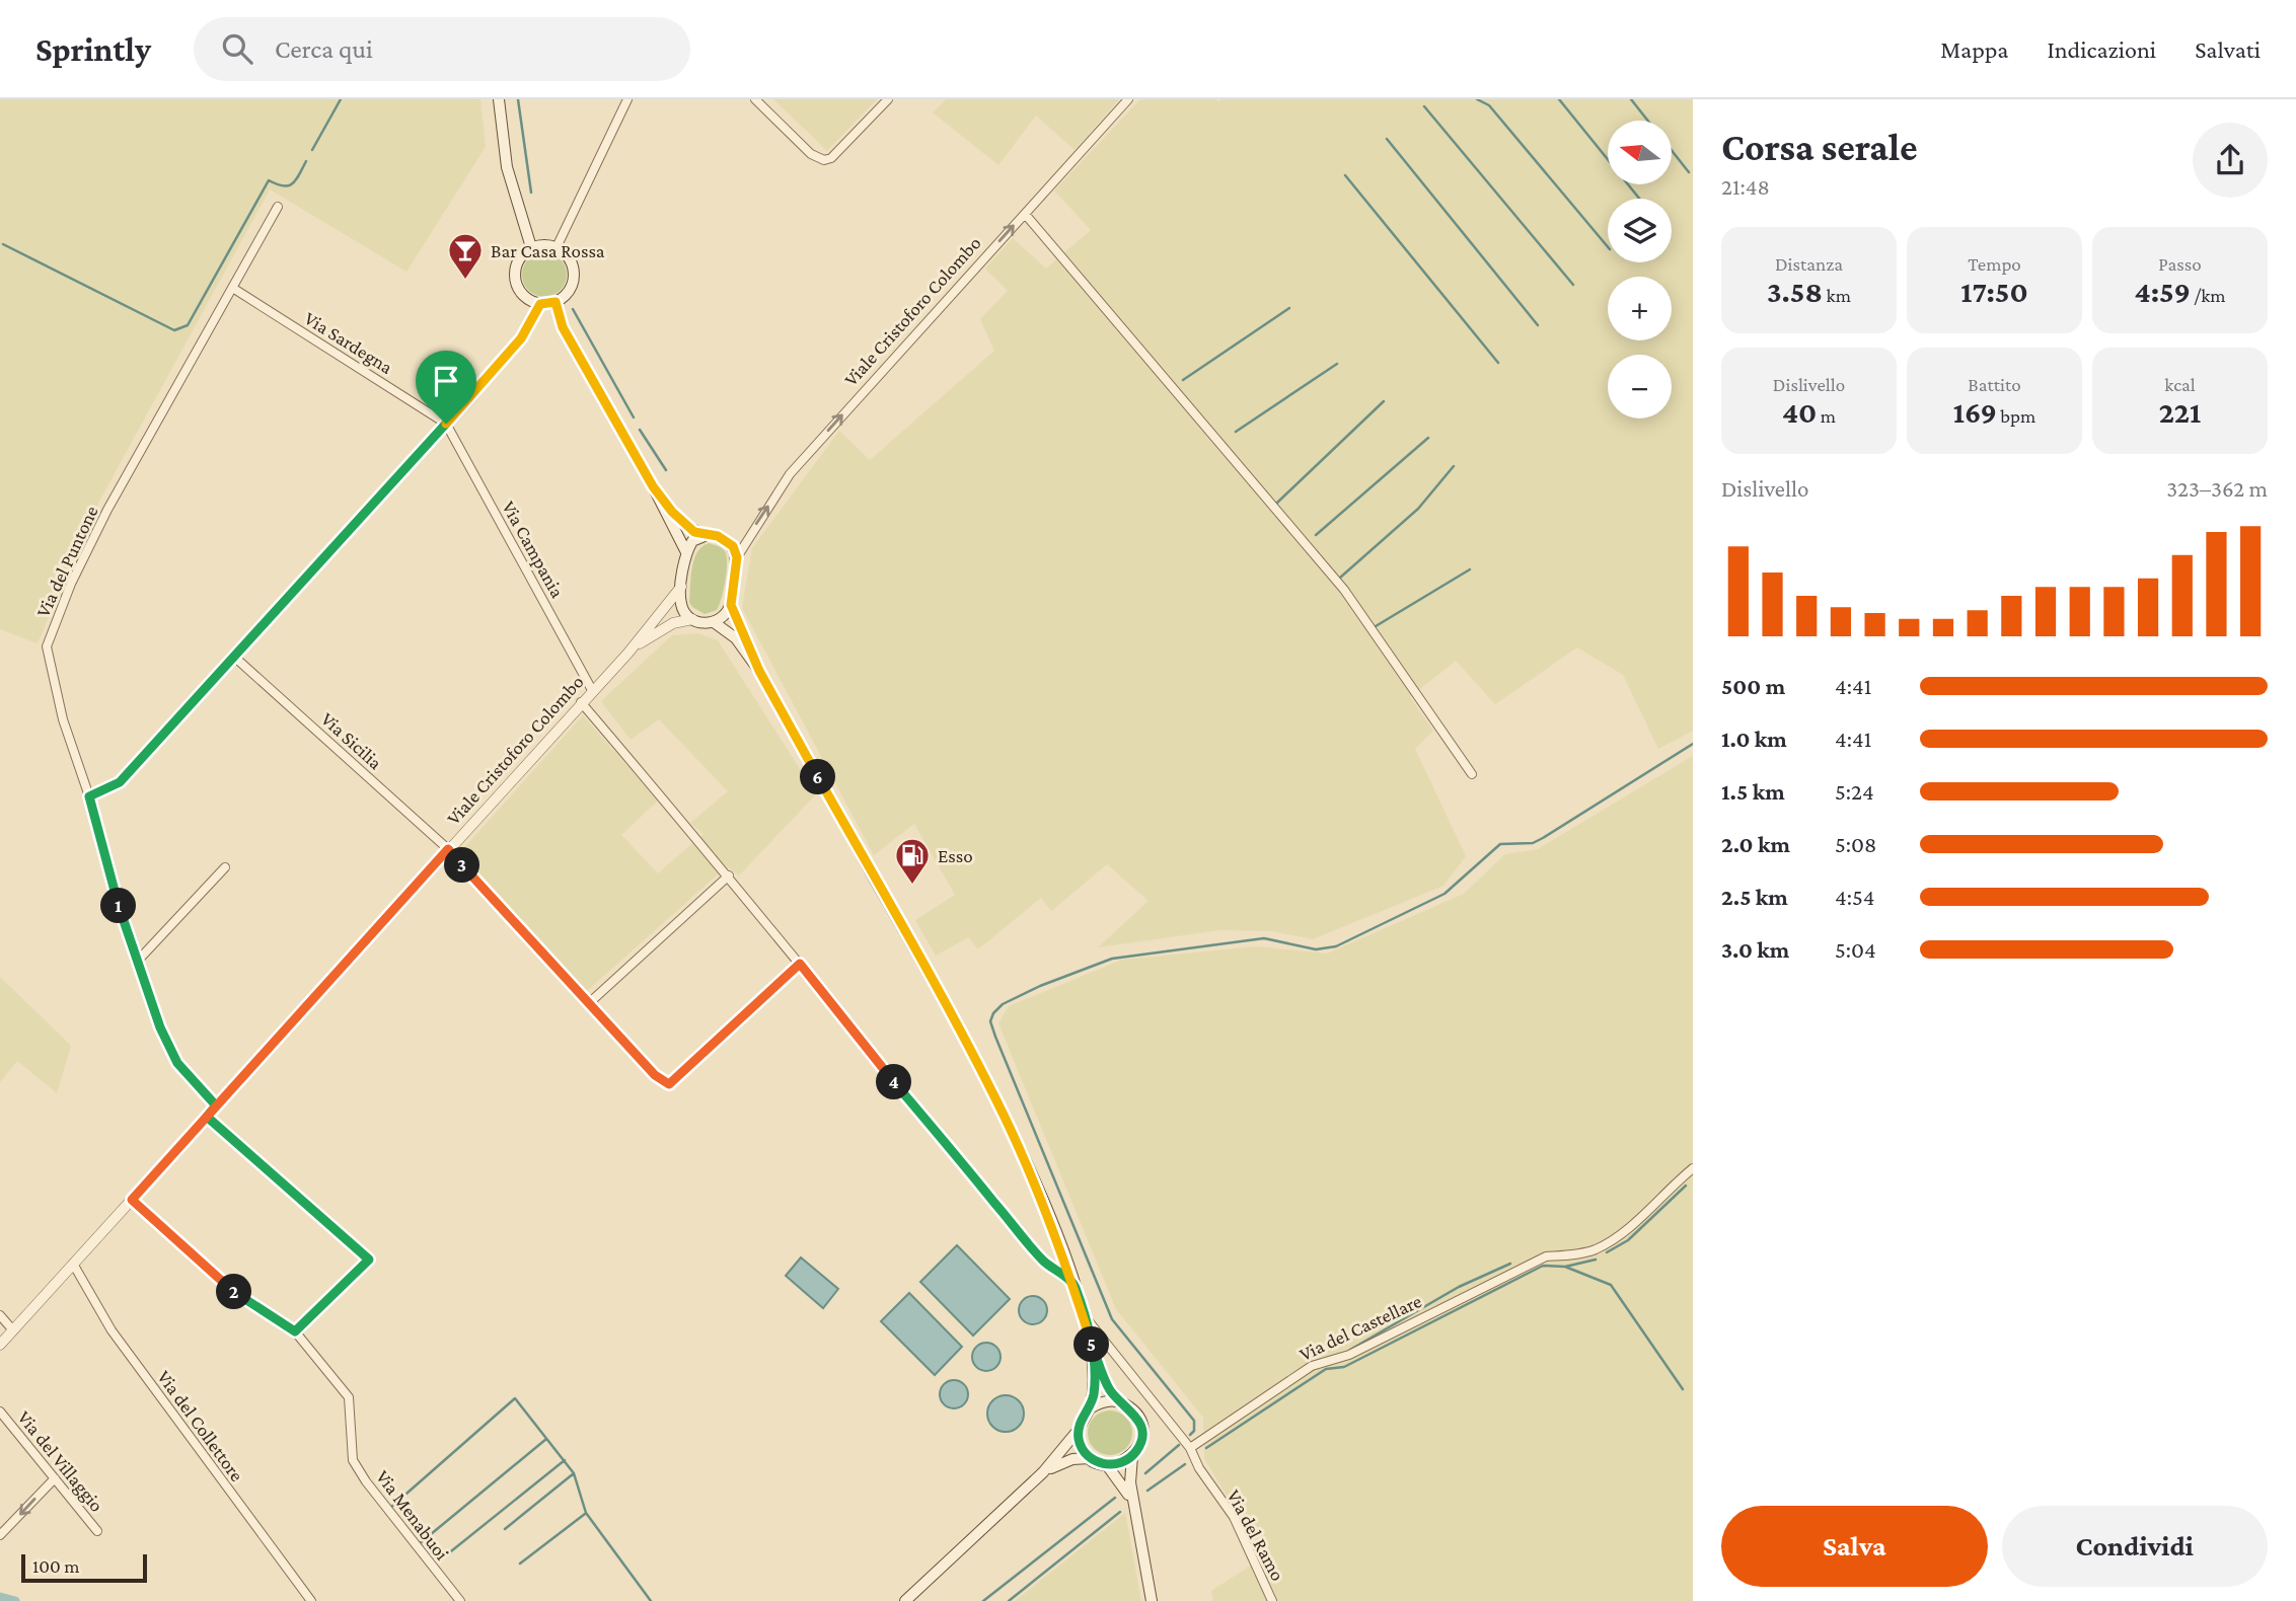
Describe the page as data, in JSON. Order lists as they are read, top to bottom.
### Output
{
  "streets": {
    "street": [
      "Viale Cristoforo Colombo",
      "Via Sardegna",
      "Via Campania",
      "Via del Puntone",
      "Via Sicilia",
      "Via del Castellare",
      "Via del Collettore",
      "Via del Villaggio",
      "Via Menabuoi",
      "Via del Ramo"
    ]
  },
  "crossings": [
    ["Viale Cristoforo Colombo", "Via Campania"],
    ["Viale Cristoforo Colombo", "Via del Puntone"],
    ["Viale Cristoforo Colombo", "Via Sicilia"],
    ["Viale Cristoforo Colombo", "Via del Collettore"],
    ["Viale Cristoforo Colombo", "Via Menabuoi"],
    ["Via Sardegna", "Via Campania"],
    ["Via Sardegna", "Via del Puntone"],
    ["Via del Castellare", "Via del Ramo"]
  ],
  "places": {
    "bar": ["Bar Casa Rossa"],
    "fuel station": ["Esso"]
  },
  "scale_bar": "100 m",
  "north": "left",
  "page": {
    "header": "Sprintly",
    "search": "Cerca qui",
    "nav": ["Mappa", "Indicazioni", "Salvati"],
    "heading": ["Corsa serale", "21:48"],
    "map_buttons": ["+", "−"],
    "stats": [
      ["Distanza", "3.58 km"],
      ["Tempo", "17:50"],
      ["Passo", "4:59 /km"],
      ["Dislivello", "40 m"],
      ["Battito", "169 bpm"],
      ["kcal", "221"]
    ],
    "chart": ["Dislivello", "323–362 m"],
    "list": [
      {
        "name": "500 m",
        "note": "4:41"
      },
      {
        "name": "1.0 km",
        "note": "4:41"
      },
      {
        "name": "1.5 km",
        "note": "5:24"
      },
      {
        "name": "2.0 km",
        "note": "5:08"
      },
      {
        "name": "2.5 km",
        "note": "4:54"
      },
      {
        "name": "3.0 km",
        "note": "5:04"
      }
    ],
    "pins": [
      "6",
      "3",
      "1",
      "4",
      "2",
      "5"
    ],
    "buttons": ["Salva", "Condividi"],
    "scale": "100 m"
  }
}
